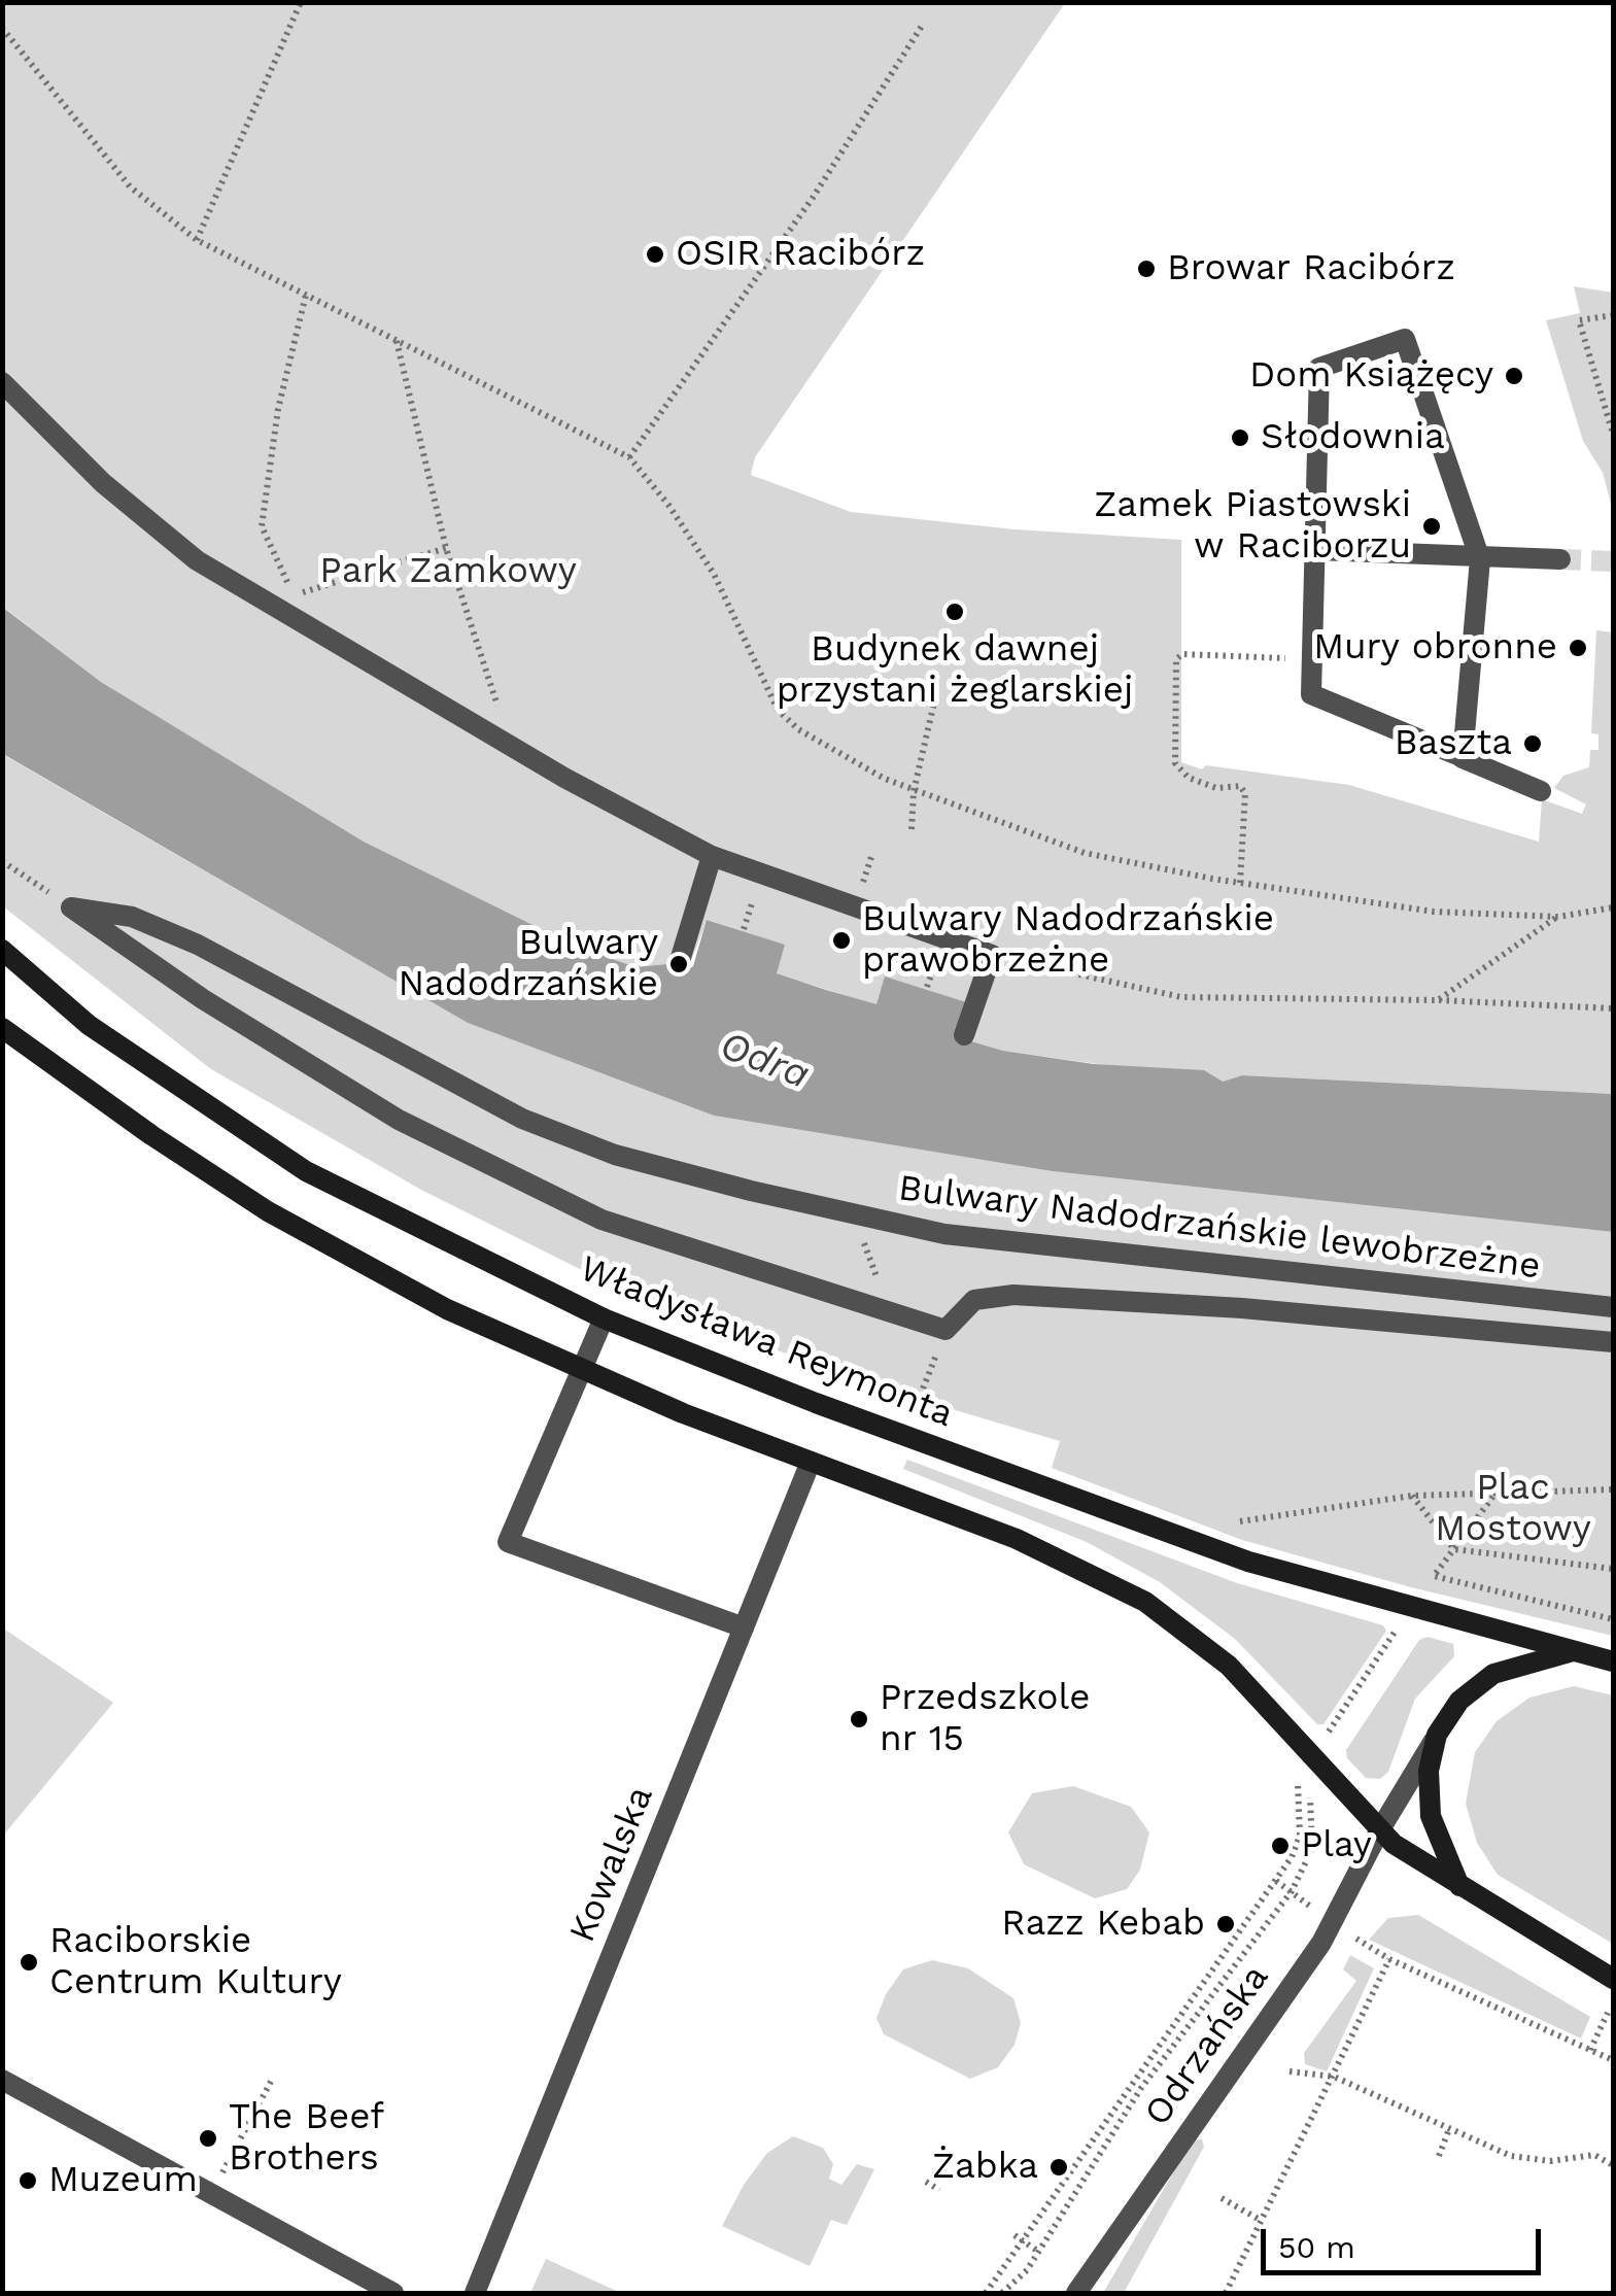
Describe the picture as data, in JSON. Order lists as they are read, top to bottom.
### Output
{
  "streets": {
    "main road": ["Władysława Reymonta"],
    "street": ["Bulwary Nadodrzańskie lewobrzeżne", "Kowalska", "Odrzańska"]
  },
  "water": ["Odra"],
  "parks": ["Park Zamkowy", "Plac Mostowy"],
  "places": [
    "OSIR Racibórz",
    "Browar Racibórz",
    "Dom Książęcy",
    "Słodownia",
    "Zamek Piastowski w Raciborzu",
    "Budynek dawnej przystani żeglarskiej",
    "Mury obronne",
    "Baszta",
    "Bulwary Nadodrzańskie prawobrzeżne",
    "Bulwary Nadodrzańskie",
    "Przedszkole nr 15",
    "Play",
    "Razz Kebab",
    "Raciborskie Centrum Kultury",
    "The Beef Brothers",
    "Żabka",
    "Muzeum"
  ],
  "scale_bar": "50 m"
}
